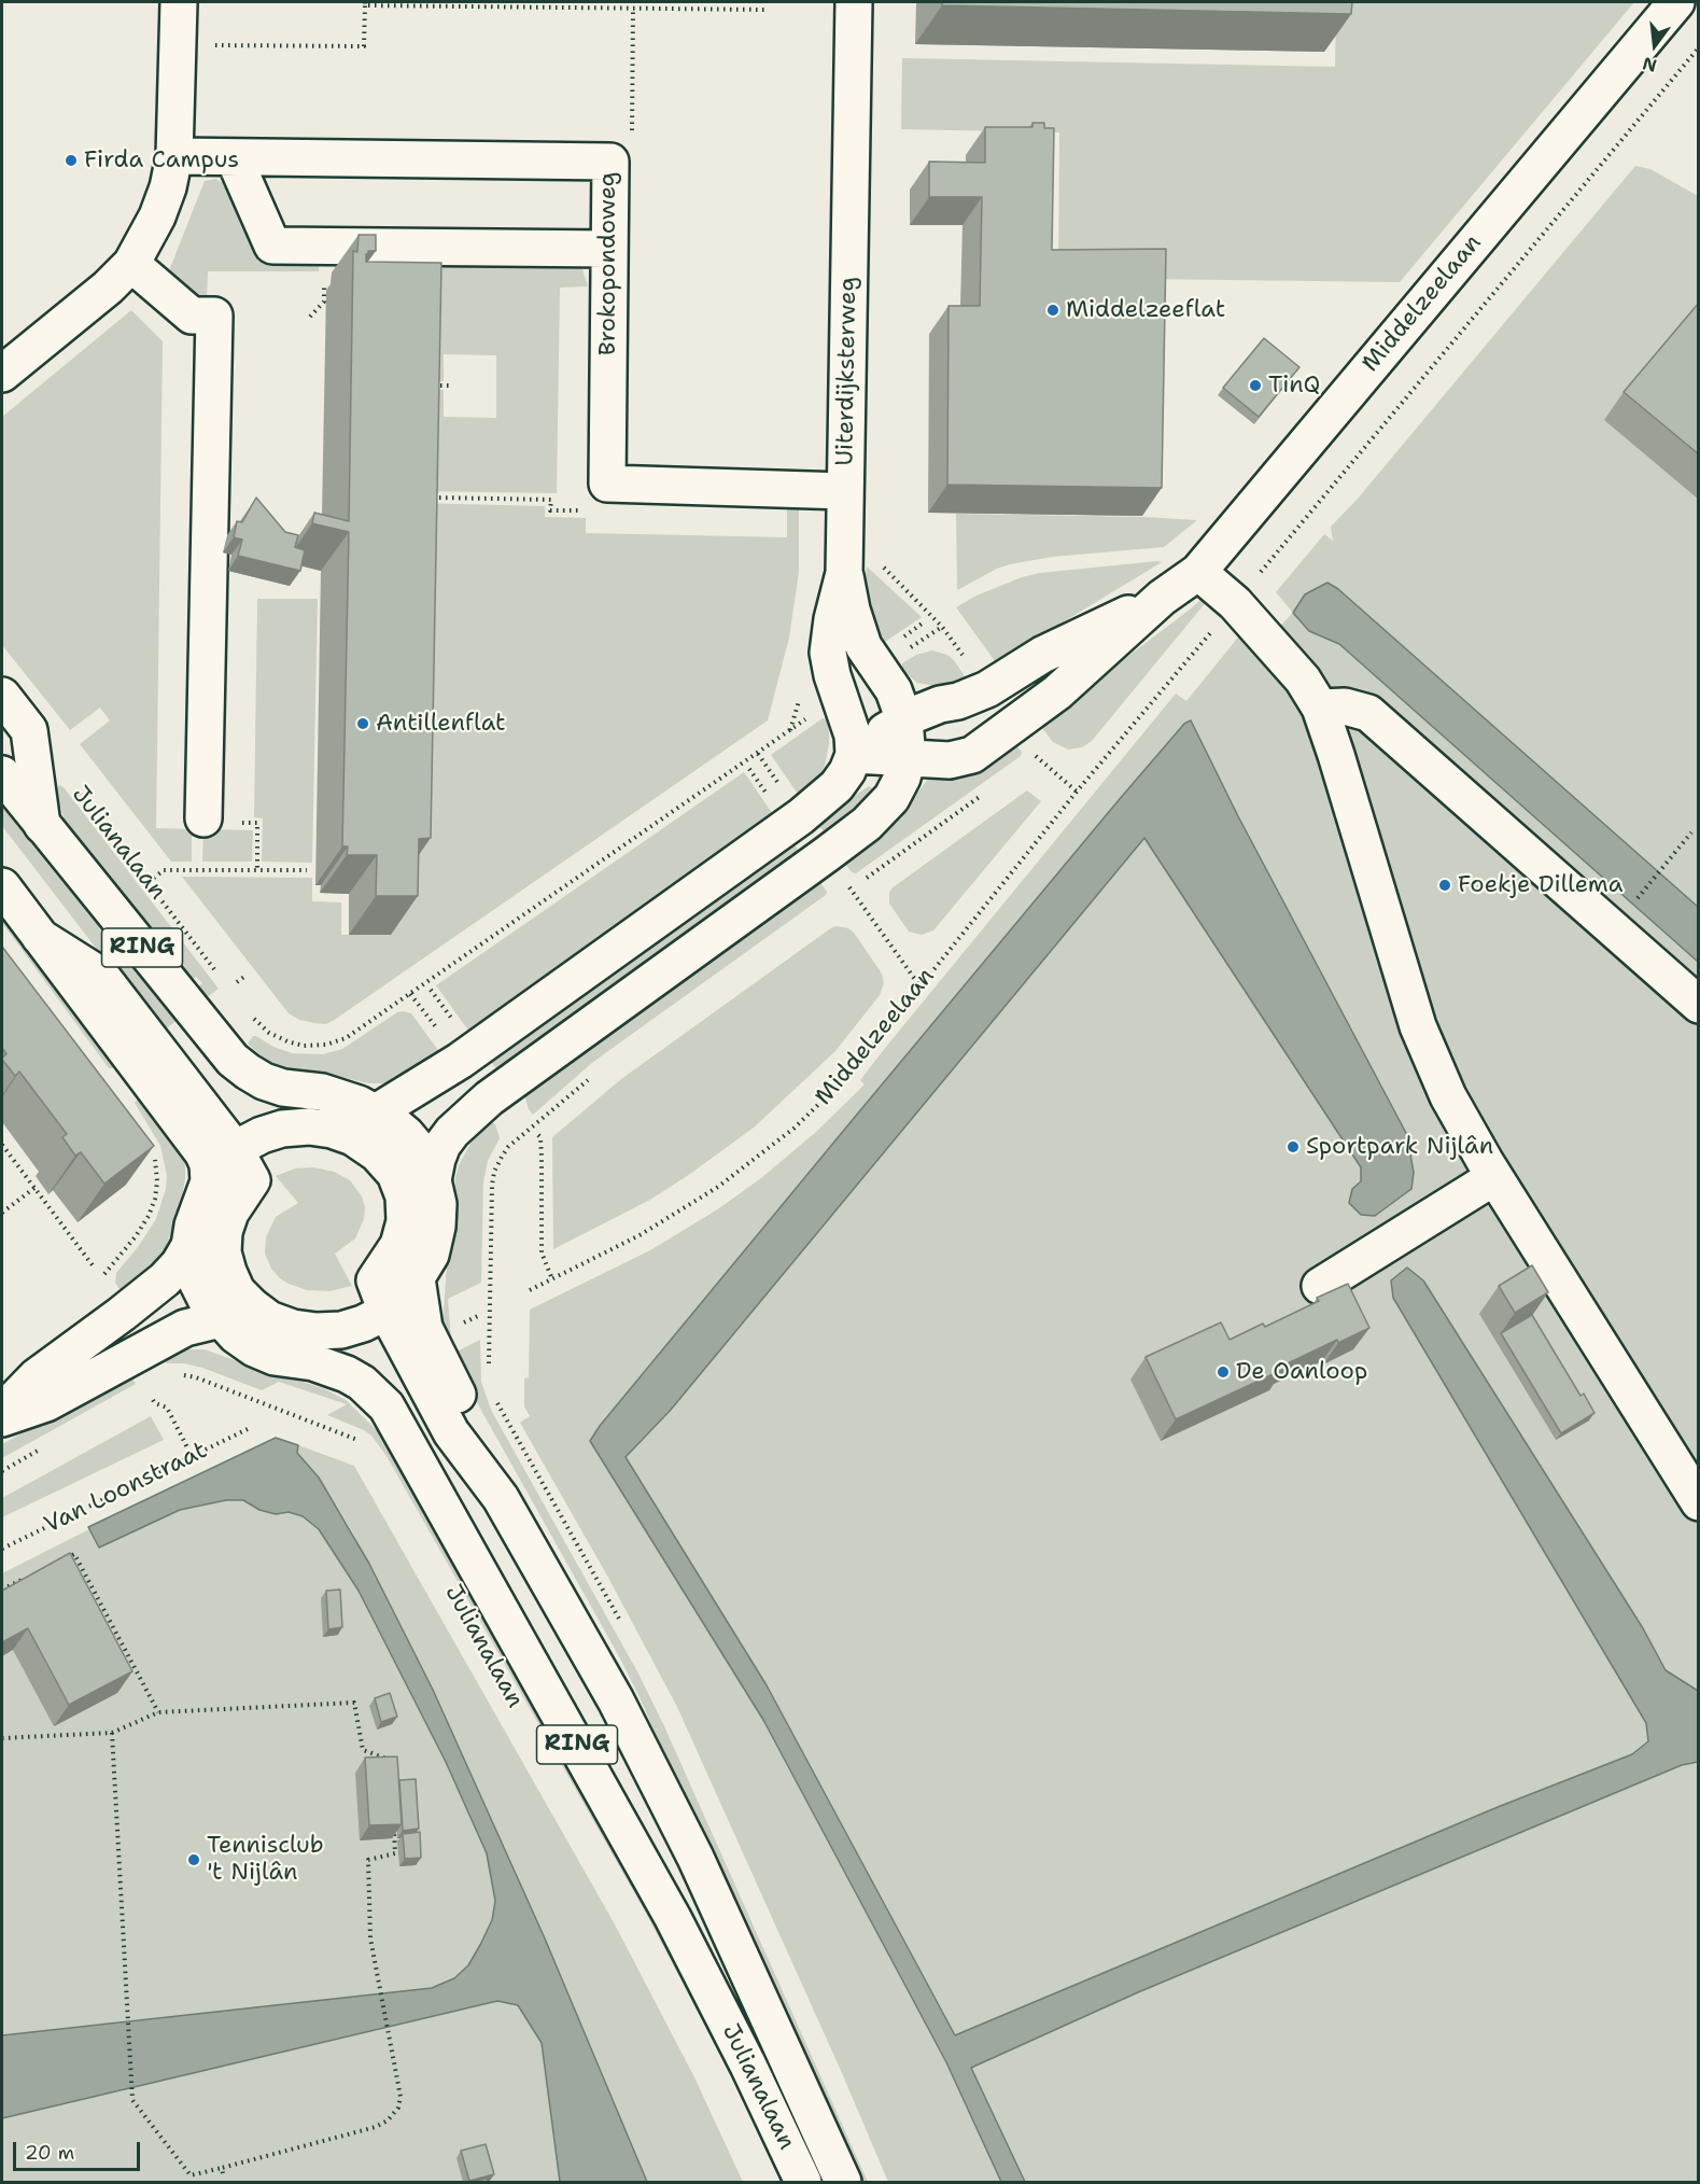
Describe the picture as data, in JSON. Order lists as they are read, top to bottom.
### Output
{
  "streets": {
    "street": [
      "Brokopondoweg",
      "Middelzeelaan",
      "Uiterdijksterweg",
      "Julianalaan",
      "RING"
    ],
    "path": ["Van Loonstraat"]
  },
  "crossings": [
    ["Brokopondoweg", "Uiterdijksterweg"],
    ["Middelzeelaan", "Uiterdijksterweg"],
    ["Middelzeelaan", "Julianalaan"],
    ["Middelzeelaan", "RING"],
    ["Julianalaan", "RING"]
  ],
  "places": [
    "Firda Campus",
    "Middelzeeflat",
    "TinQ",
    "Antillenflat",
    "Foekje Dillema",
    "Sportpark Nijlân",
    "De Oanloop",
    "Tennisclub 't Nijlân"
  ],
  "scale_bar": "20 m",
  "north": "bottom"
}
